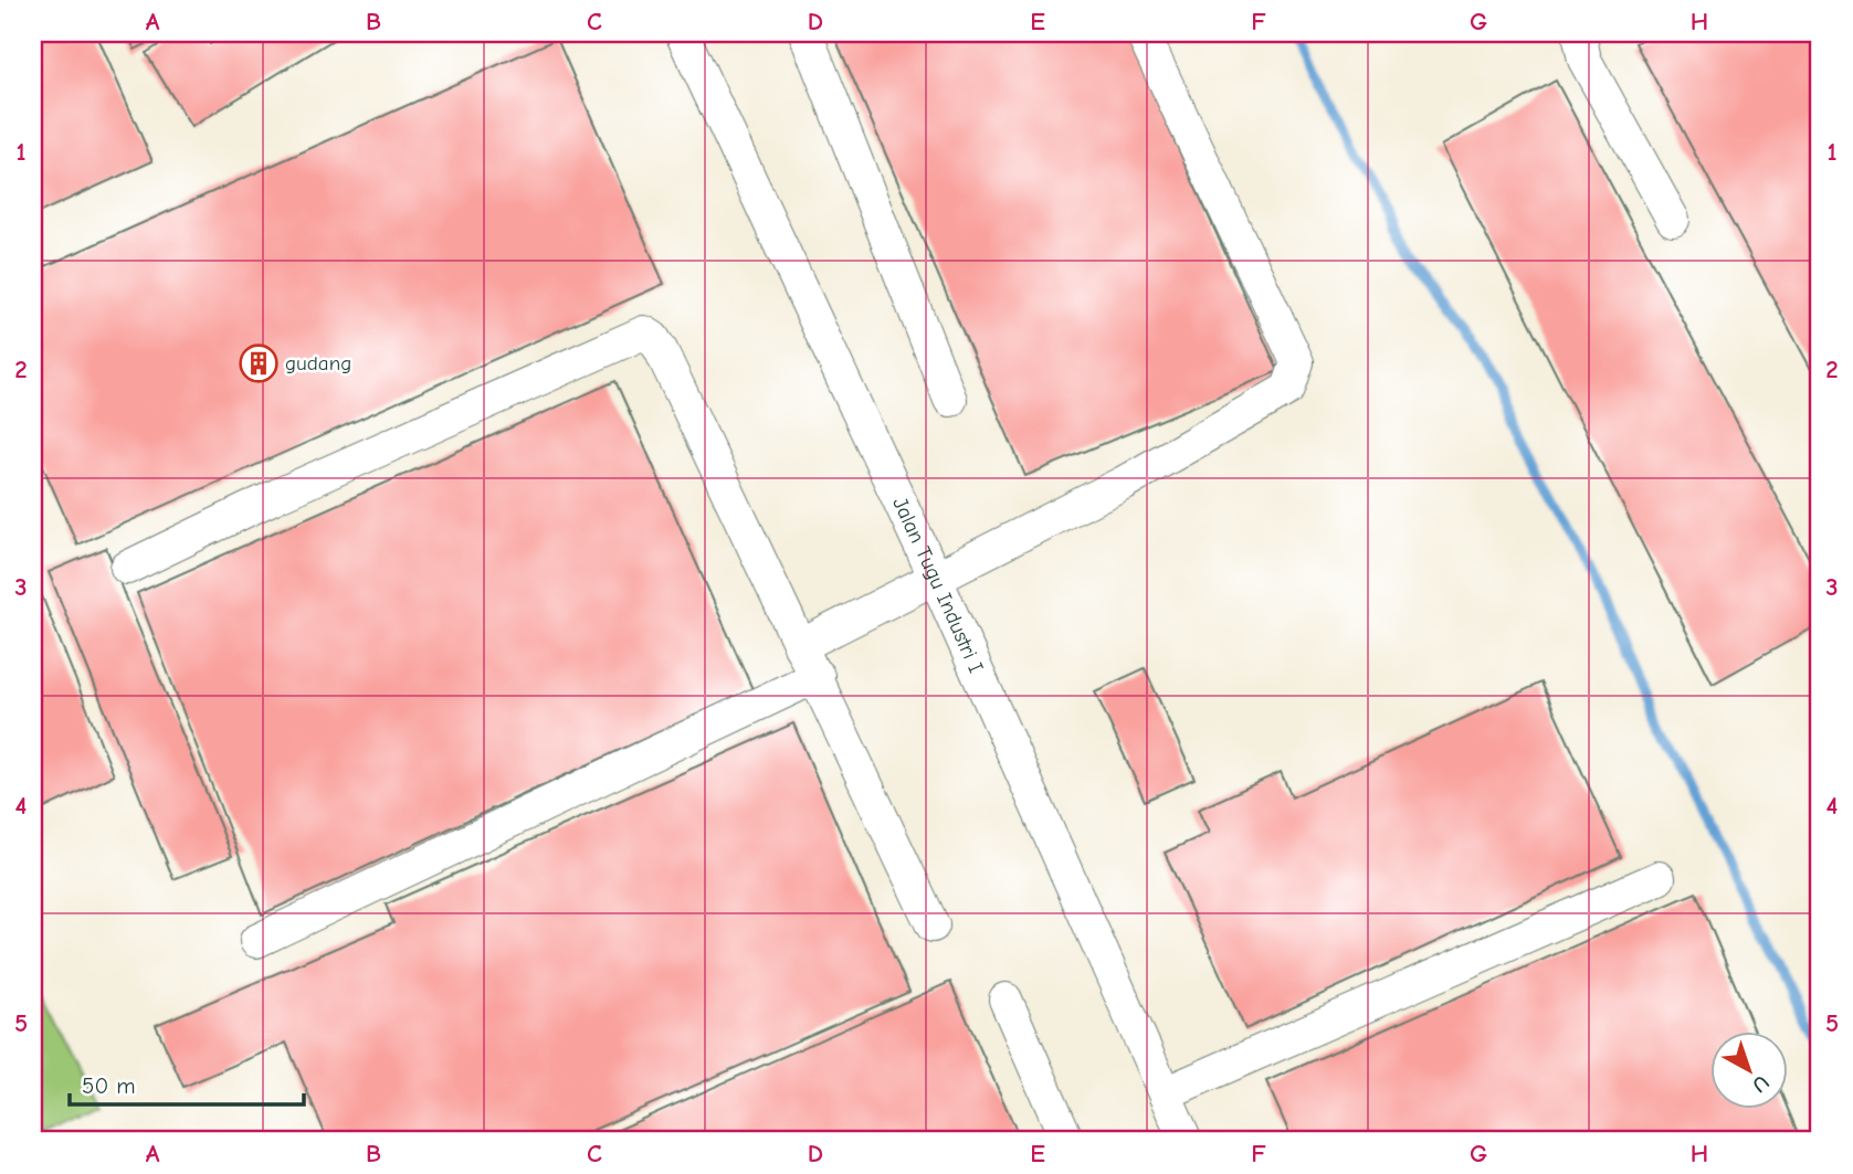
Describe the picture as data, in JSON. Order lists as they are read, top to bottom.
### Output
{
  "streets": {
    "street": ["Jalan Tugu Industri I"]
  },
  "places": {
    "building": ["gudang"]
  },
  "scale_bar": "50 m",
  "north": "bottom right",
  "grid": {
    "columns": [
      "A",
      "B",
      "C",
      "D",
      "E",
      "F",
      "G",
      "H"
    ],
    "rows": [
      "1",
      "2",
      "3",
      "4",
      "5"
    ]
  }
}
